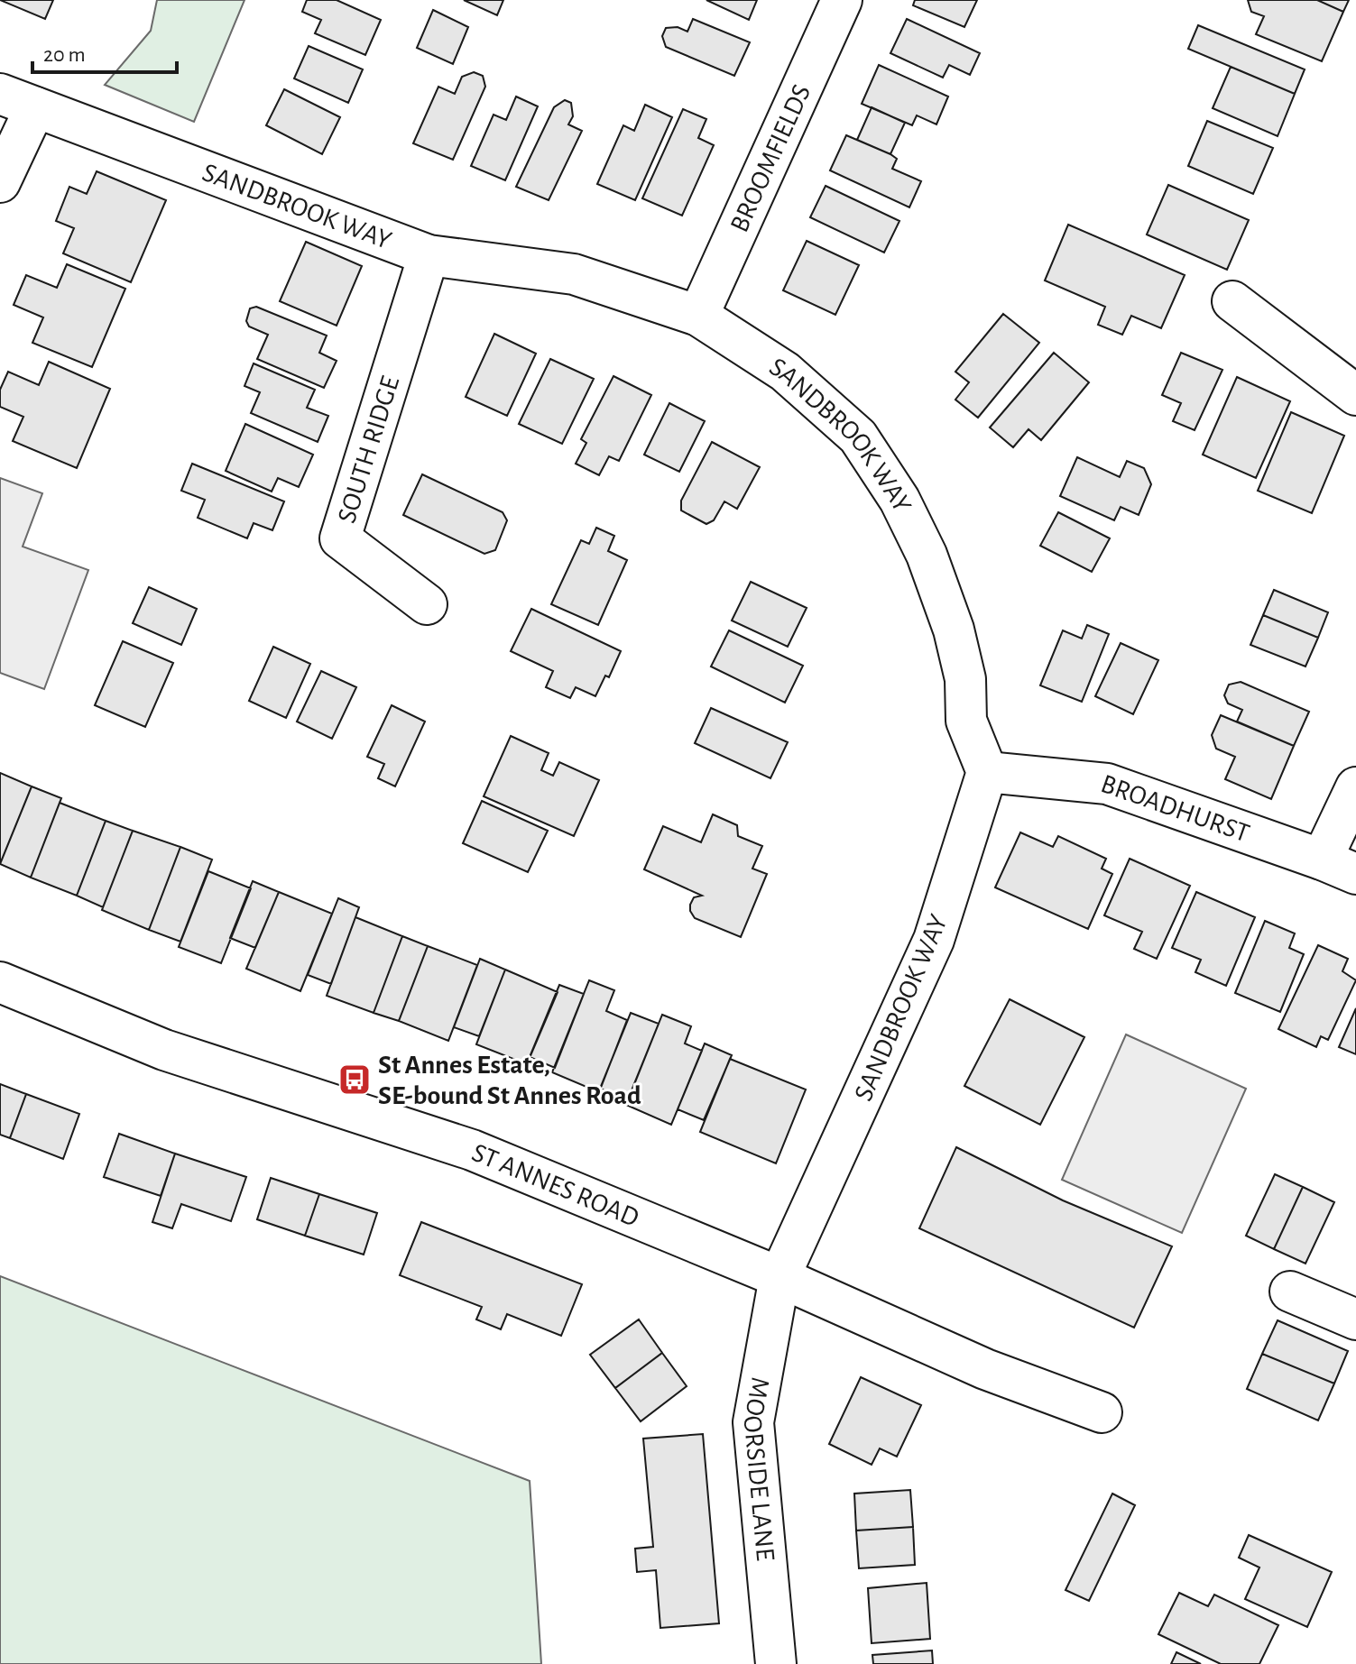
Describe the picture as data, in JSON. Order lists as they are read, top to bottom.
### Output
{
  "streets": {
    "street": [
      "BROOMFIELDS",
      "SANDBROOK WAY",
      "SOUTH RIDGE",
      "BROADHURST",
      "ST ANNES ROAD",
      "MOORSIDE LANE"
    ]
  },
  "crossings": [
    ["BROOMFIELDS", "SANDBROOK WAY"],
    ["SANDBROOK WAY", "SOUTH RIDGE"],
    ["SANDBROOK WAY", "BROADHURST"],
    ["SANDBROOK WAY", "ST ANNES ROAD"],
    ["SANDBROOK WAY", "MOORSIDE LANE"],
    ["ST ANNES ROAD", "MOORSIDE LANE"]
  ],
  "places": {
    "bus stop": ["St Annes Estate, SE-bound St Annes Road"]
  },
  "scale_bar": "20 m"
}
